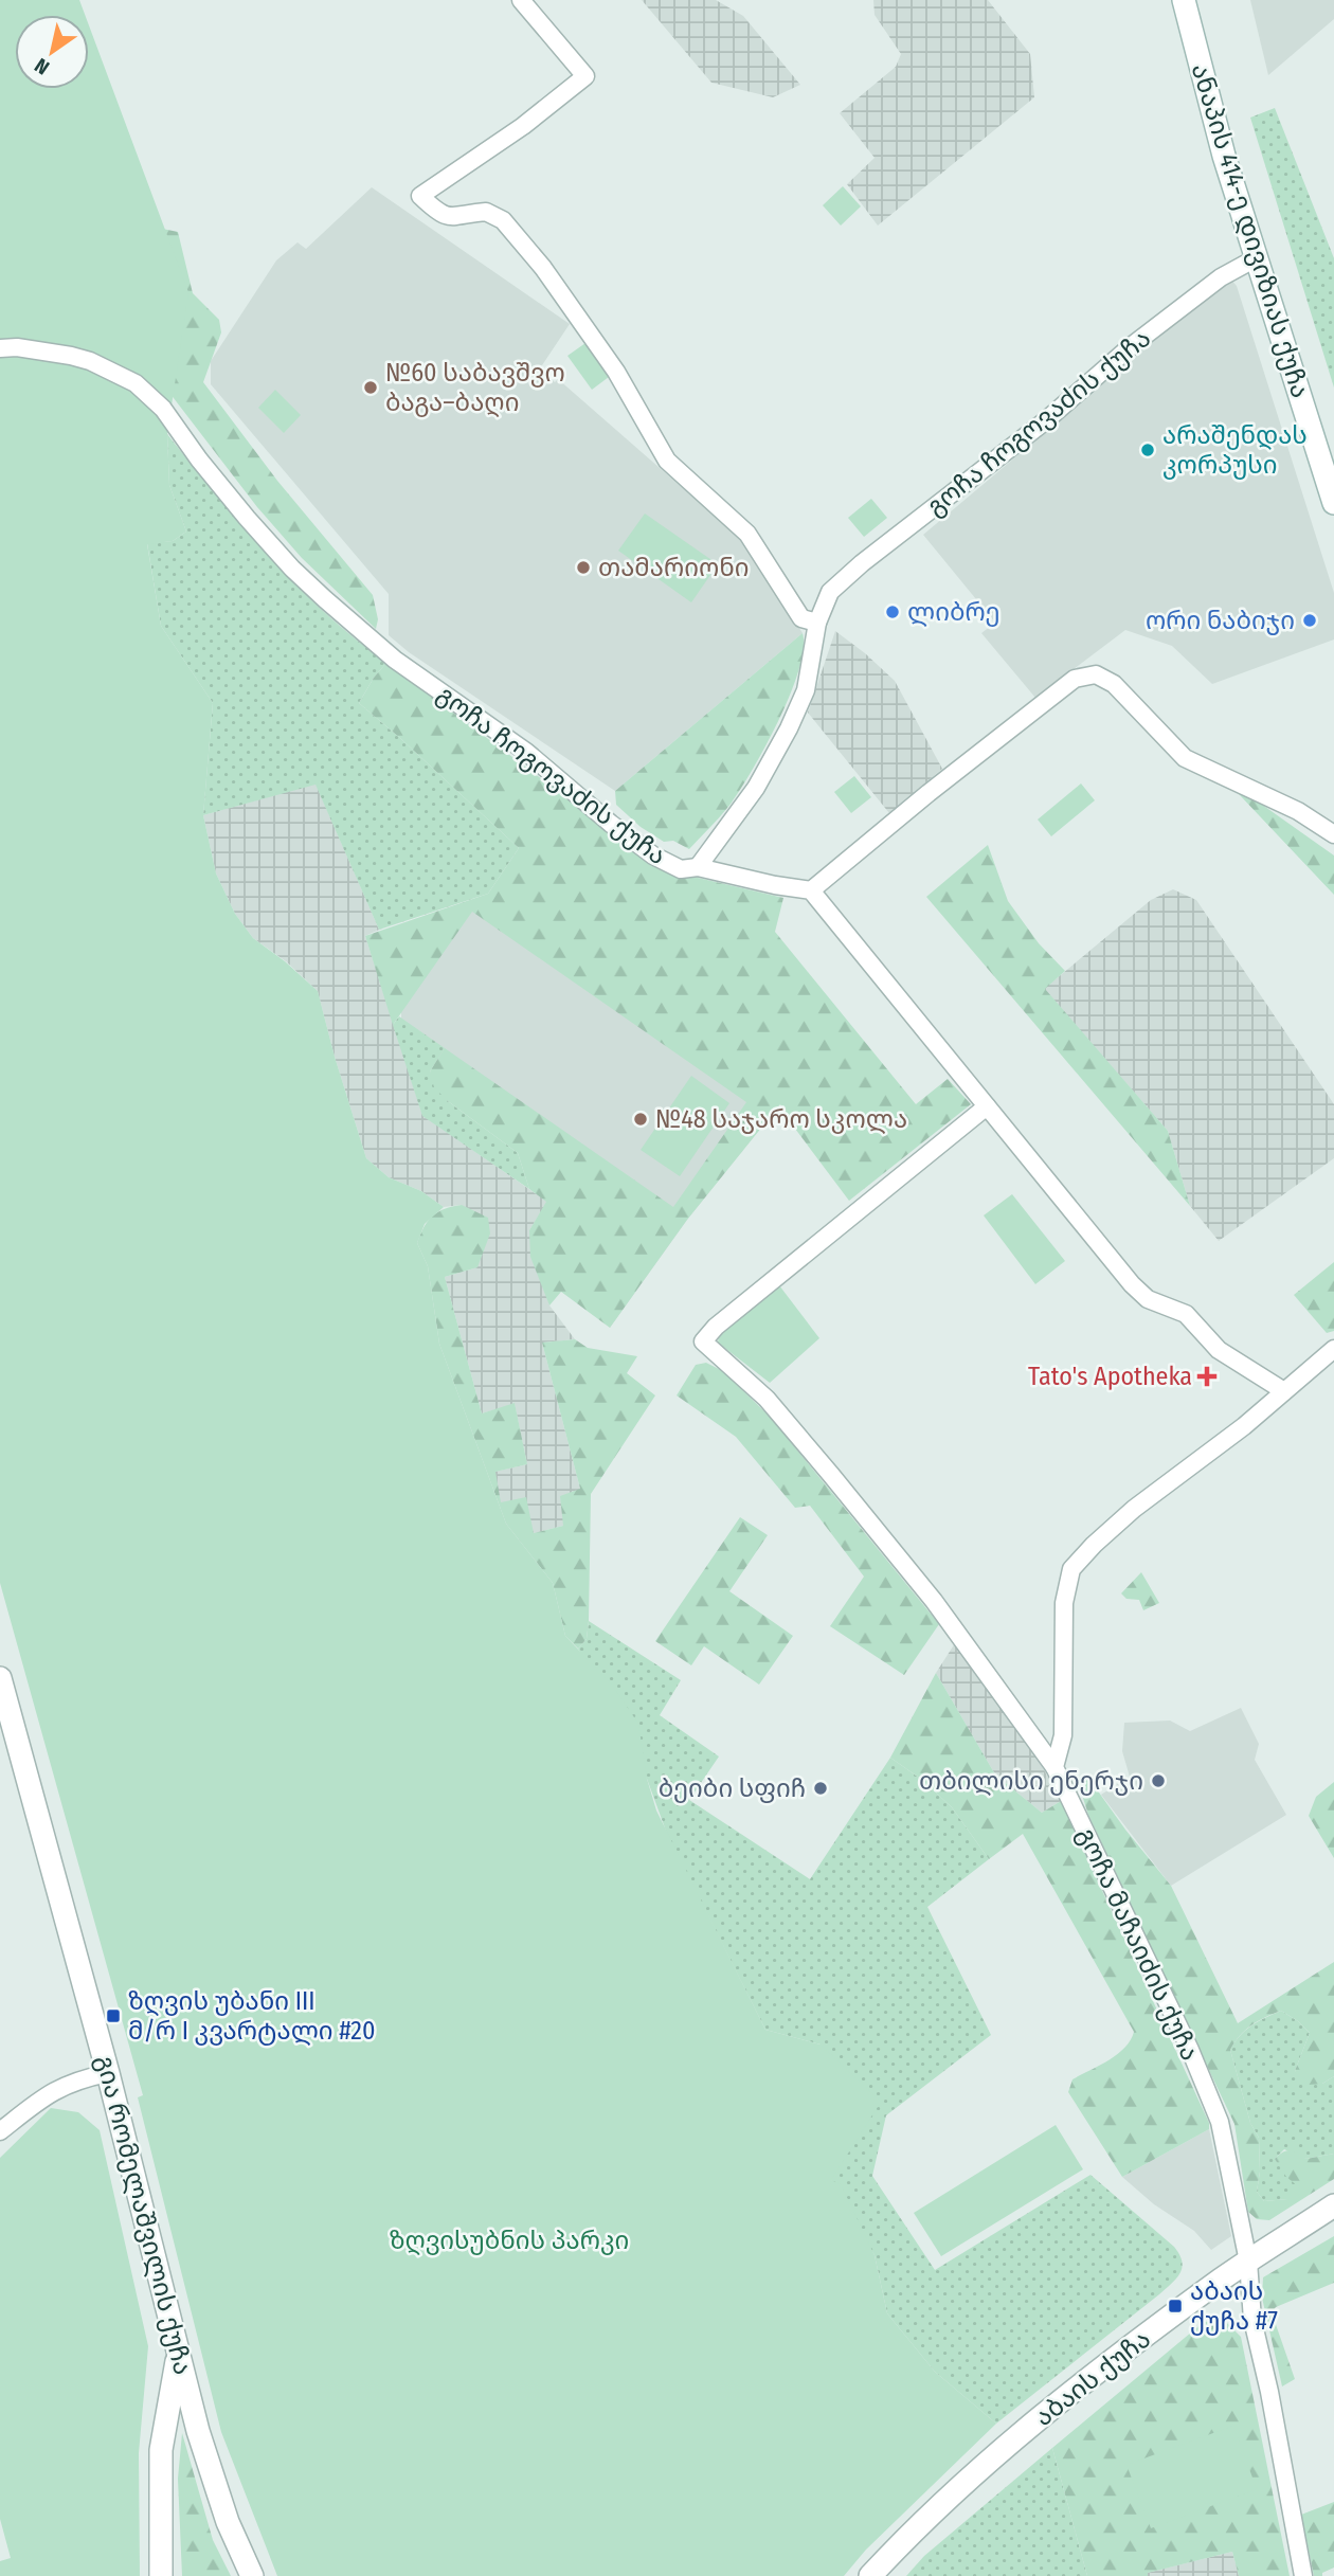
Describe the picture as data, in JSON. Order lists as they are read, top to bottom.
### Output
{
  "streets": {
    "street": [
      "ანაპის 414-ე დივიზიას ქუჩა",
      "გოჩა ჩოგოვაძის ქუჩა",
      "გოჩა მაჩაიძის ქუჩა",
      "გია რომელაშვილის ქუჩა",
      "აბაის ქუჩა"
    ]
  },
  "crossings": [
    ["ანაპის 414-ე დივიზიას ქუჩა", "გოჩა ჩოგოვაძის ქუჩა"],
    ["გოჩა მაჩაიძის ქუჩა", "აბაის ქუჩა"]
  ],
  "parks": ["ზღვისუბნის პარკი"],
  "places": {
    "other": [
      "№60 საბავშვო ბაგა–ბაღი",
      "არაშენდას კორპუსი",
      "თამარიონი",
      "ლიბრე",
      "ორი ნაბიჯი",
      "№48 საჯარო სკოლა",
      "თბილისი ენერჯი",
      "ბეიბი სფიჩ"
    ],
    "health": ["Tato's Apotheka"],
    "transit": ["ზღვის უბანი III მ/რ I კვარტალი #20", "აბაის ქუჩა #7"]
  },
  "north": "bottom left"
}
